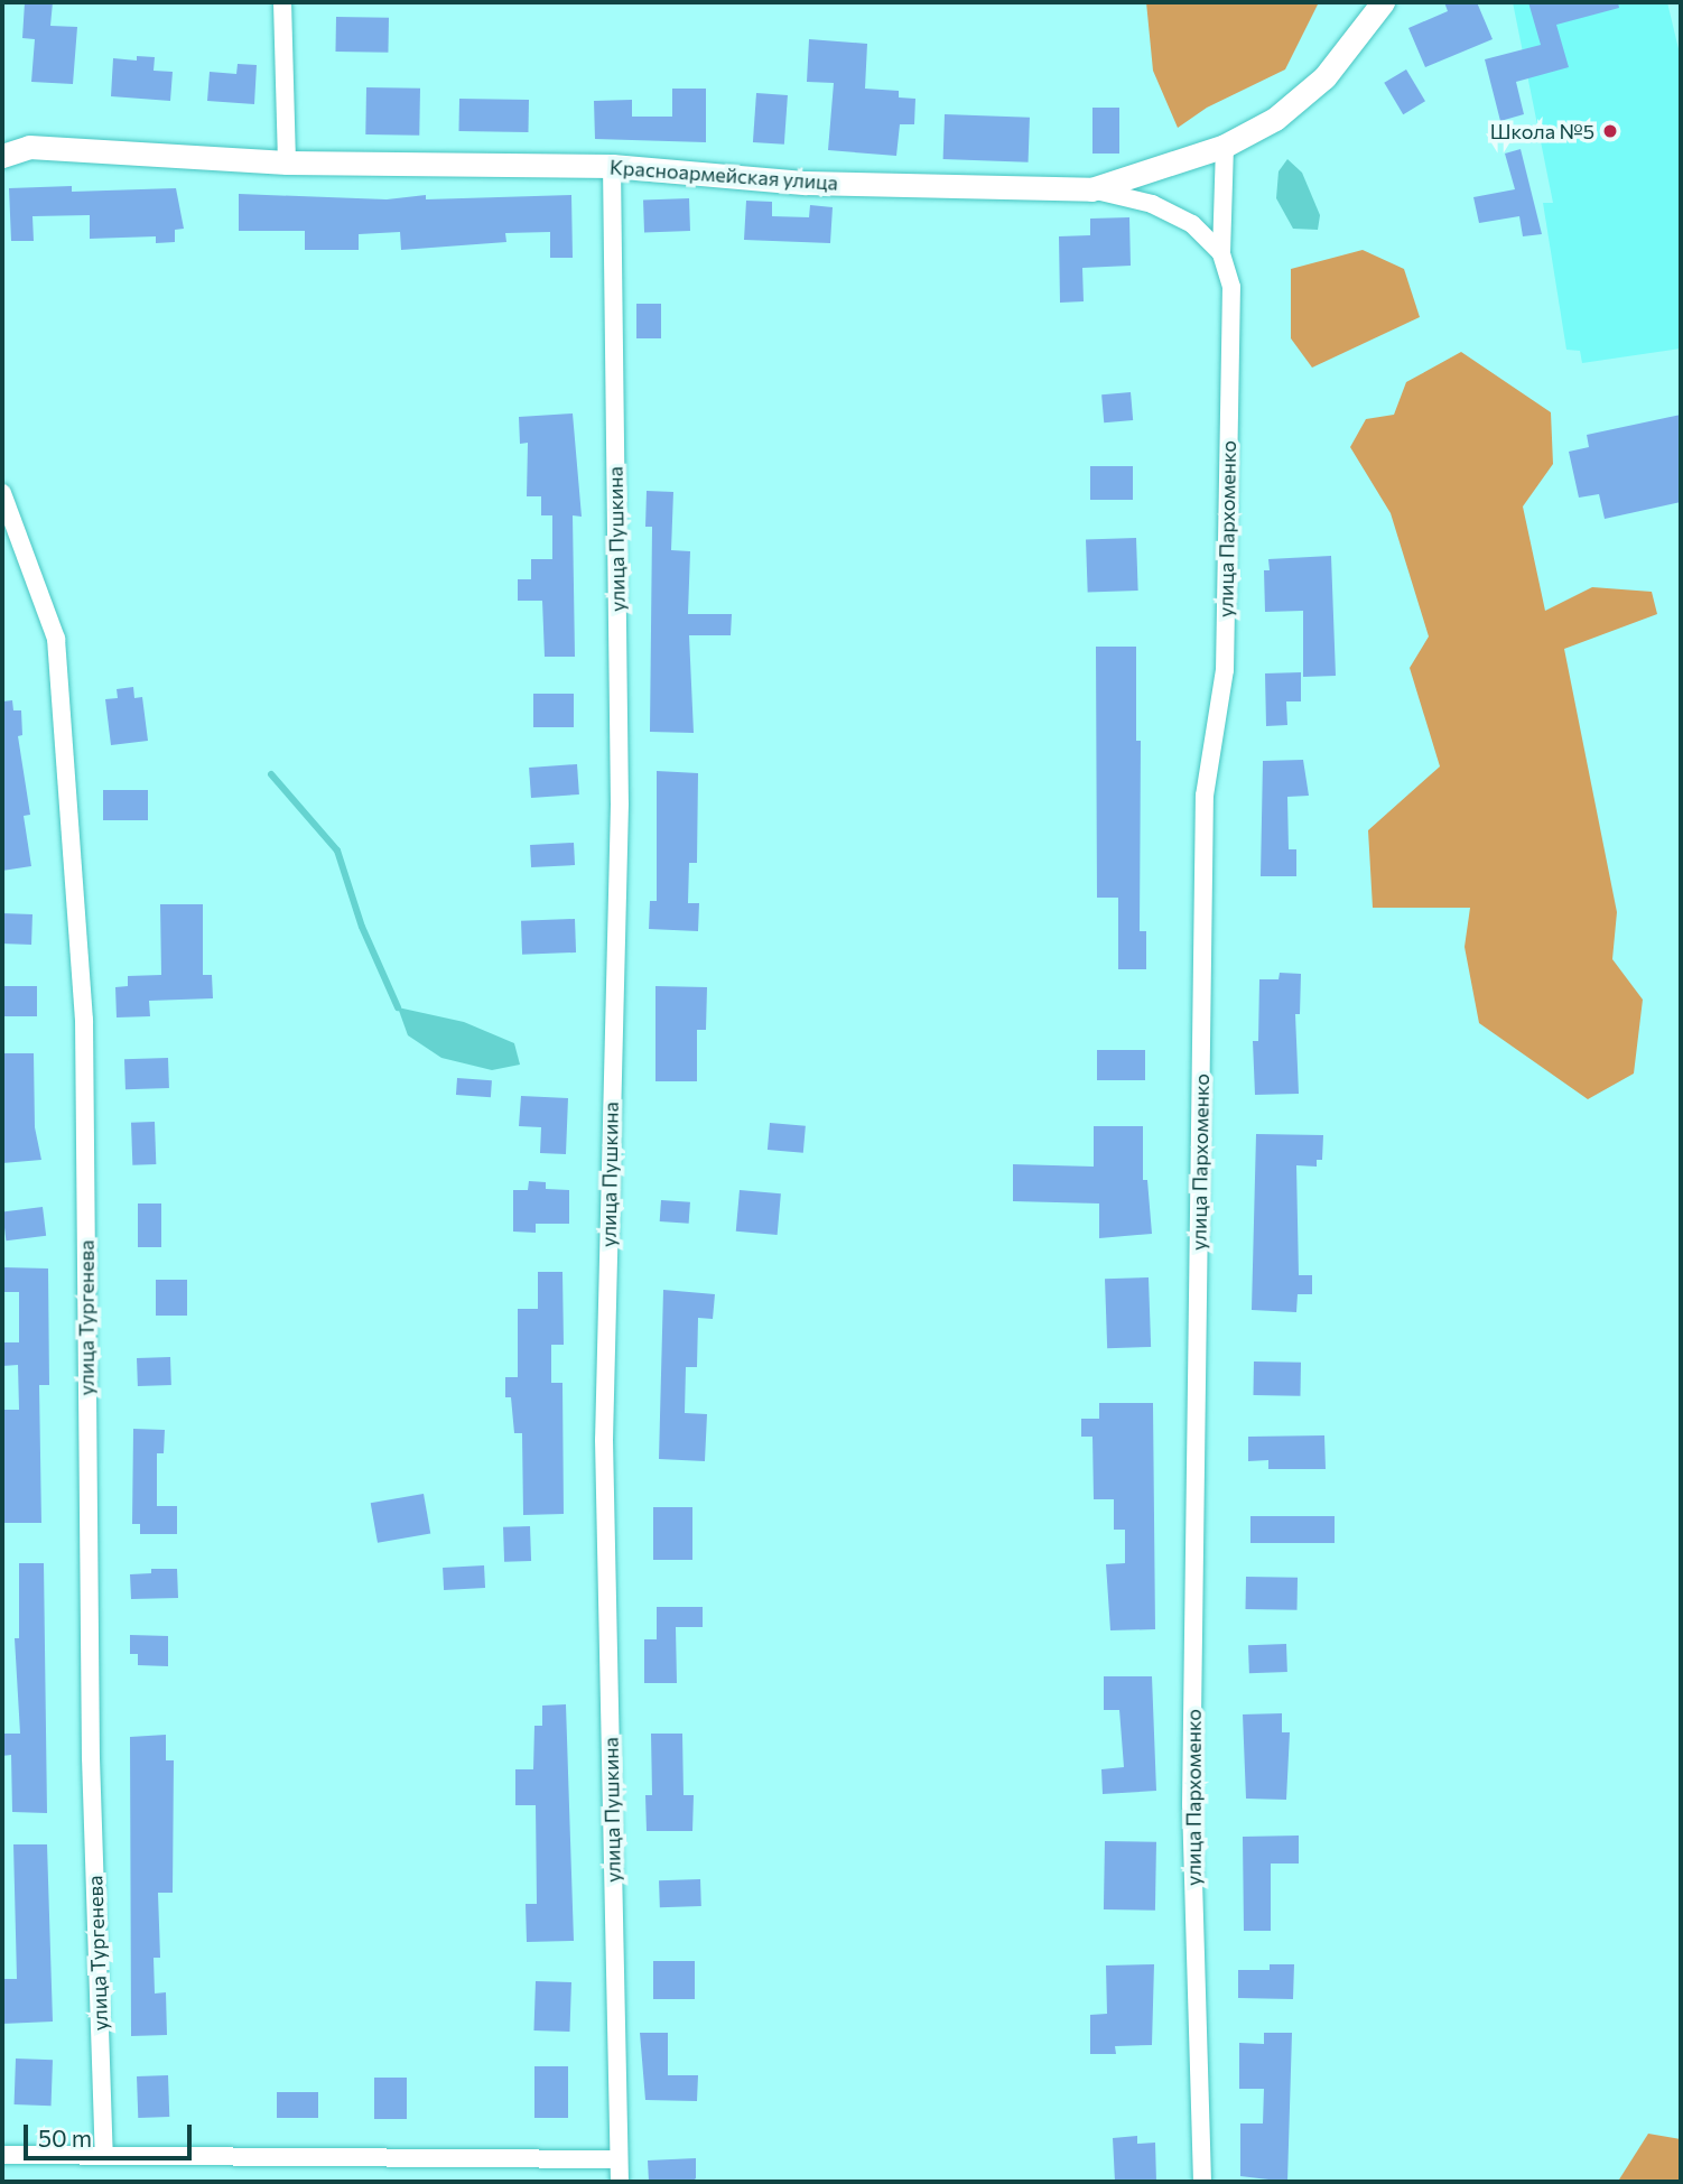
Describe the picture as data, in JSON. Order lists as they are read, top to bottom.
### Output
{
  "streets": {
    "street": [
      "Красноармейская улица",
      "улица Пархоменко",
      "улица Пушкина",
      "улица Тургенева"
    ]
  },
  "crossings": [
    ["Красноармейская улица", "улица Пархоменко"],
    ["Красноармейская улица", "улица Пушкина"]
  ],
  "places": ["Школа №5"],
  "scale_bar": "50 m"
}
